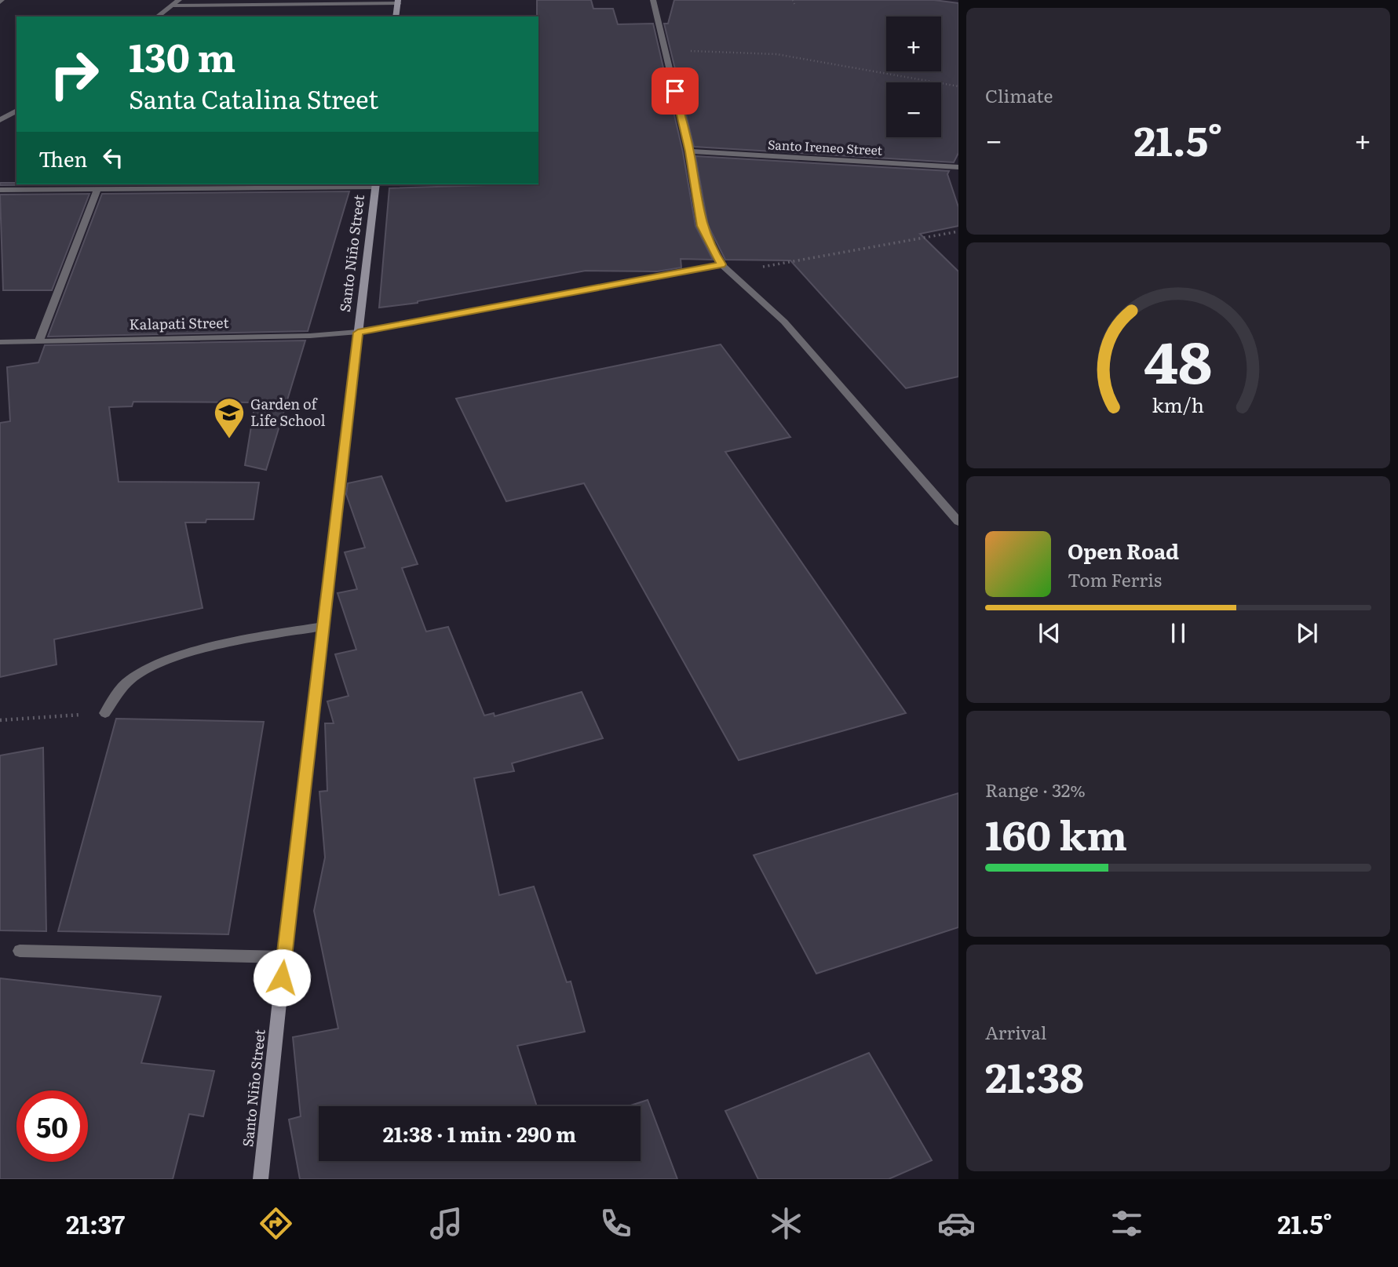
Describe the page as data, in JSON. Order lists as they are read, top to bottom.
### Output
{
  "streets": {
    "main road": ["Santo Niño Street"],
    "street": ["Santo Ireneo Street", "Kalapati Street"]
  },
  "crossings": [
    ["Santo Niño Street", "Kalapati Street"]
  ],
  "places": {
    "school or university": ["Garden of Life School"]
  },
  "page": {
    "tile": [
      "Climate",
      ["Range · 32%", "160 km"],
      ["Arrival", "21:38"]
    ],
    "map_buttons": ["+", "−"],
    "turn": ["130 m", "Santa Catalina Street"],
    "heat": ["−", "21.5°", "+"],
    "then": "Then",
    "song": ["Open Road", "Tom Ferris"],
    "limit": "50",
    "trip": "21:38 · 1 min · 290 m",
    "tabs": ["21:37", "21.5°"],
    "gauge": ["48", "km/h"]
  }
}
